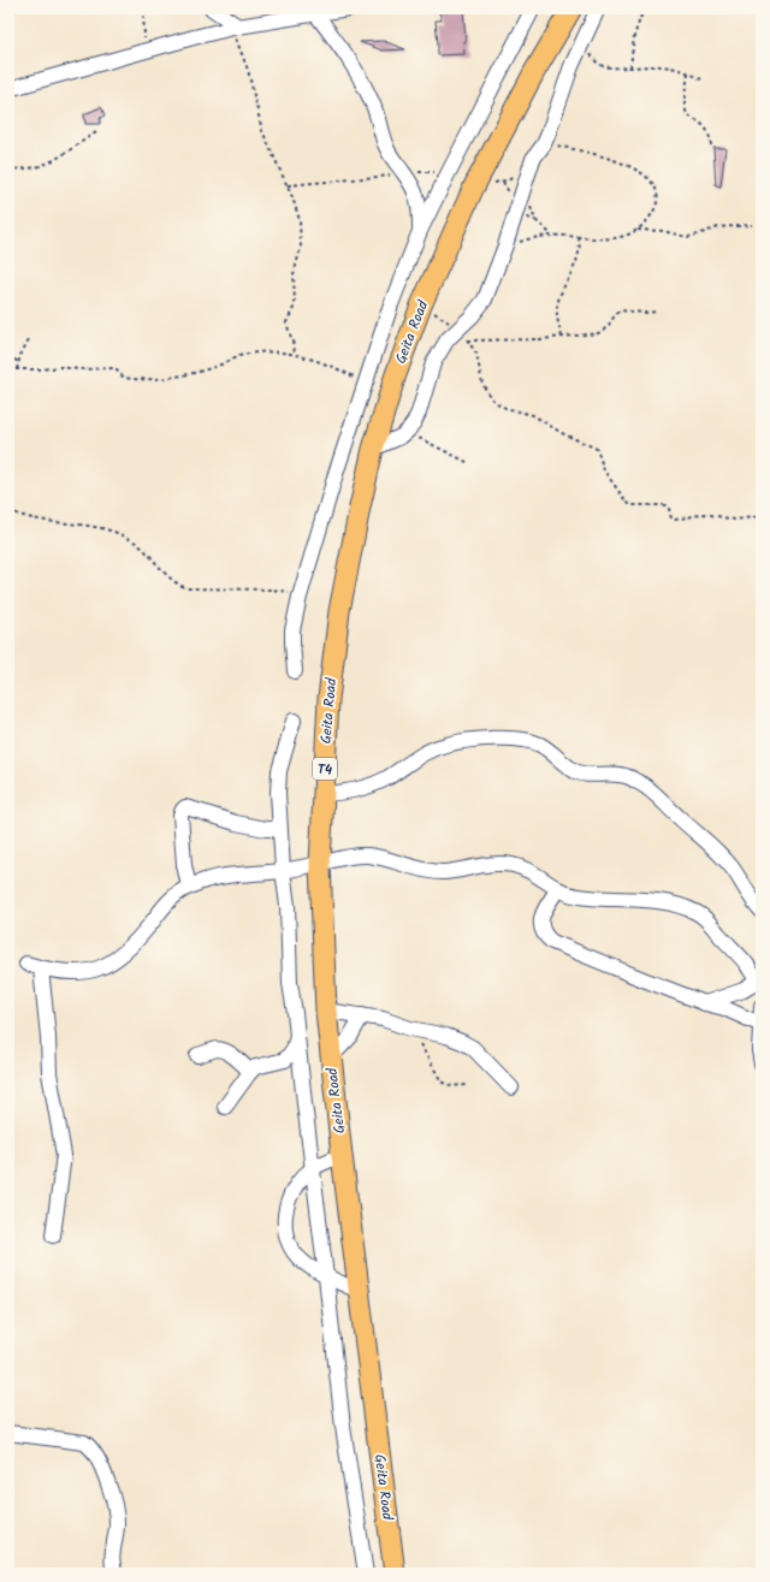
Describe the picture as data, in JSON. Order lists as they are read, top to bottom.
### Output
{
  "streets": {
    "highway": ["Geita Road", "T4"]
  }
}
